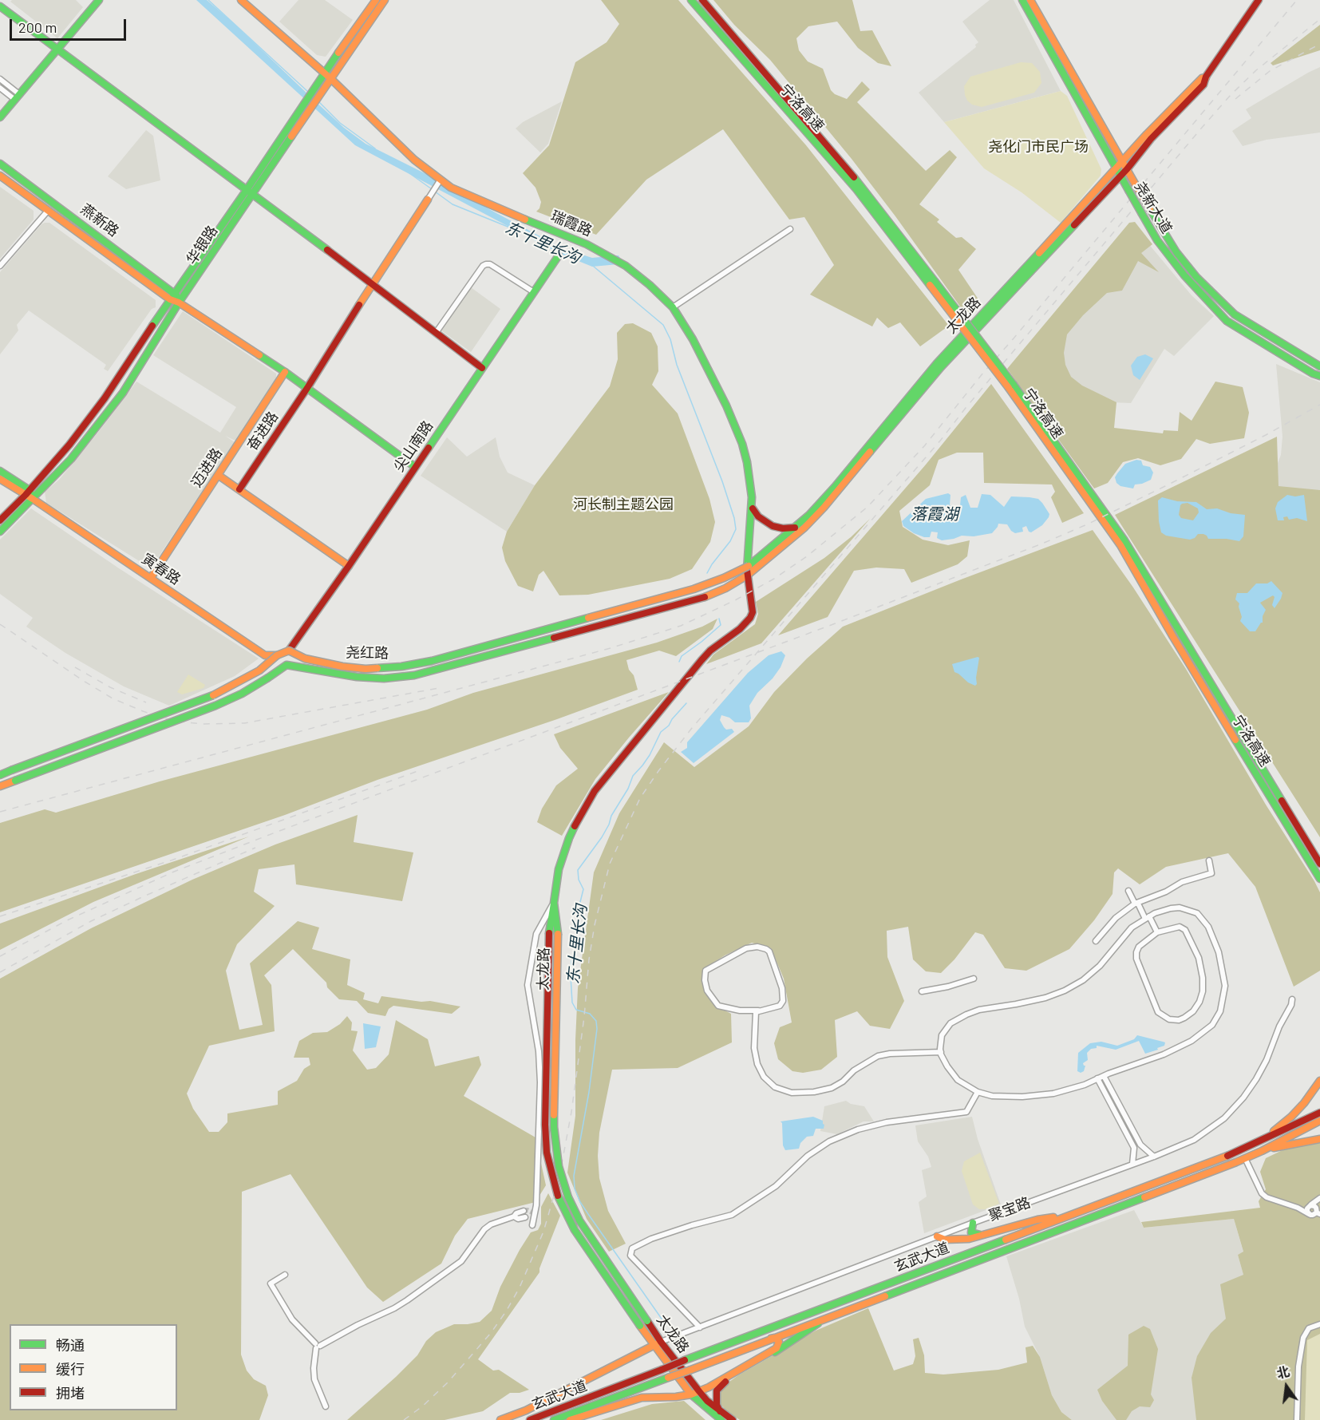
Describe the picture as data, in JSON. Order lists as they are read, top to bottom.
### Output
{
  "streets": {
    "main road": [
      "宁洛高速",
      "尧新大道",
      "燕新路",
      "瑞霞路",
      "华银路",
      "太龙路",
      "奋进路",
      "尖山南路",
      "迈进路",
      "寅春路",
      "尧红路",
      "玄武大道"
    ],
    "street": ["聚宝路"]
  },
  "crossings": [
    ["尧新大道", "太龙路"],
    ["燕新路", "华银路"],
    ["燕新路", "奋进路"],
    ["燕新路", "尖山南路"],
    ["燕新路", "迈进路"],
    ["瑞霞路", "华银路"],
    ["瑞霞路", "太龙路"],
    ["瑞霞路", "尧红路"],
    ["华银路", "寅春路"],
    ["太龙路", "尧红路"],
    ["太龙路", "聚宝路"],
    ["尖山南路", "尧红路"],
    ["迈进路", "寅春路"]
  ],
  "water": ["东十里长沟", "落霞湖"],
  "parks": ["尧化门市民广场", "河长制主题公园"],
  "legend": ["畅通", "缓行", "拥堵"],
  "scale_bar": "200 m",
  "north": "top"
}
